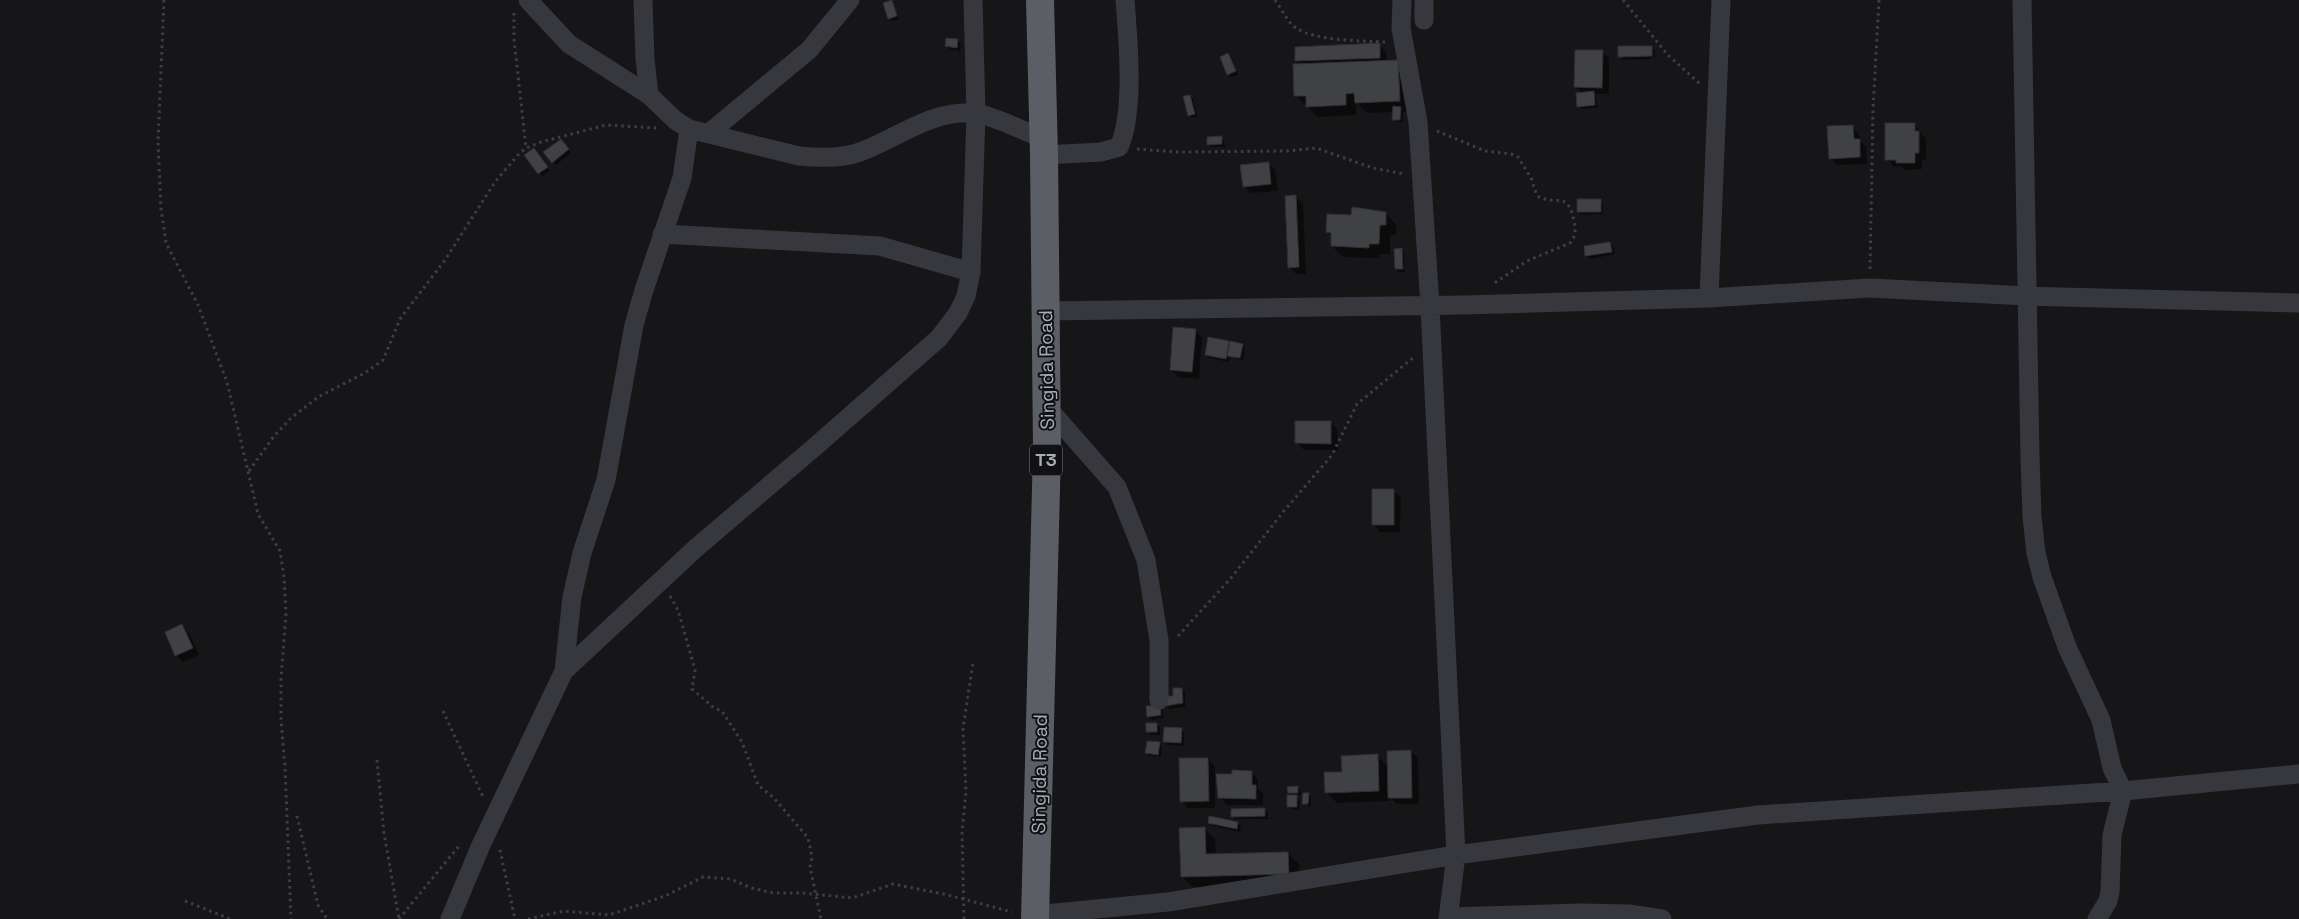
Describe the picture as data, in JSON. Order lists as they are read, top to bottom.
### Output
{
  "streets": {
    "highway": ["Singida Road", "T3"]
  }
}
